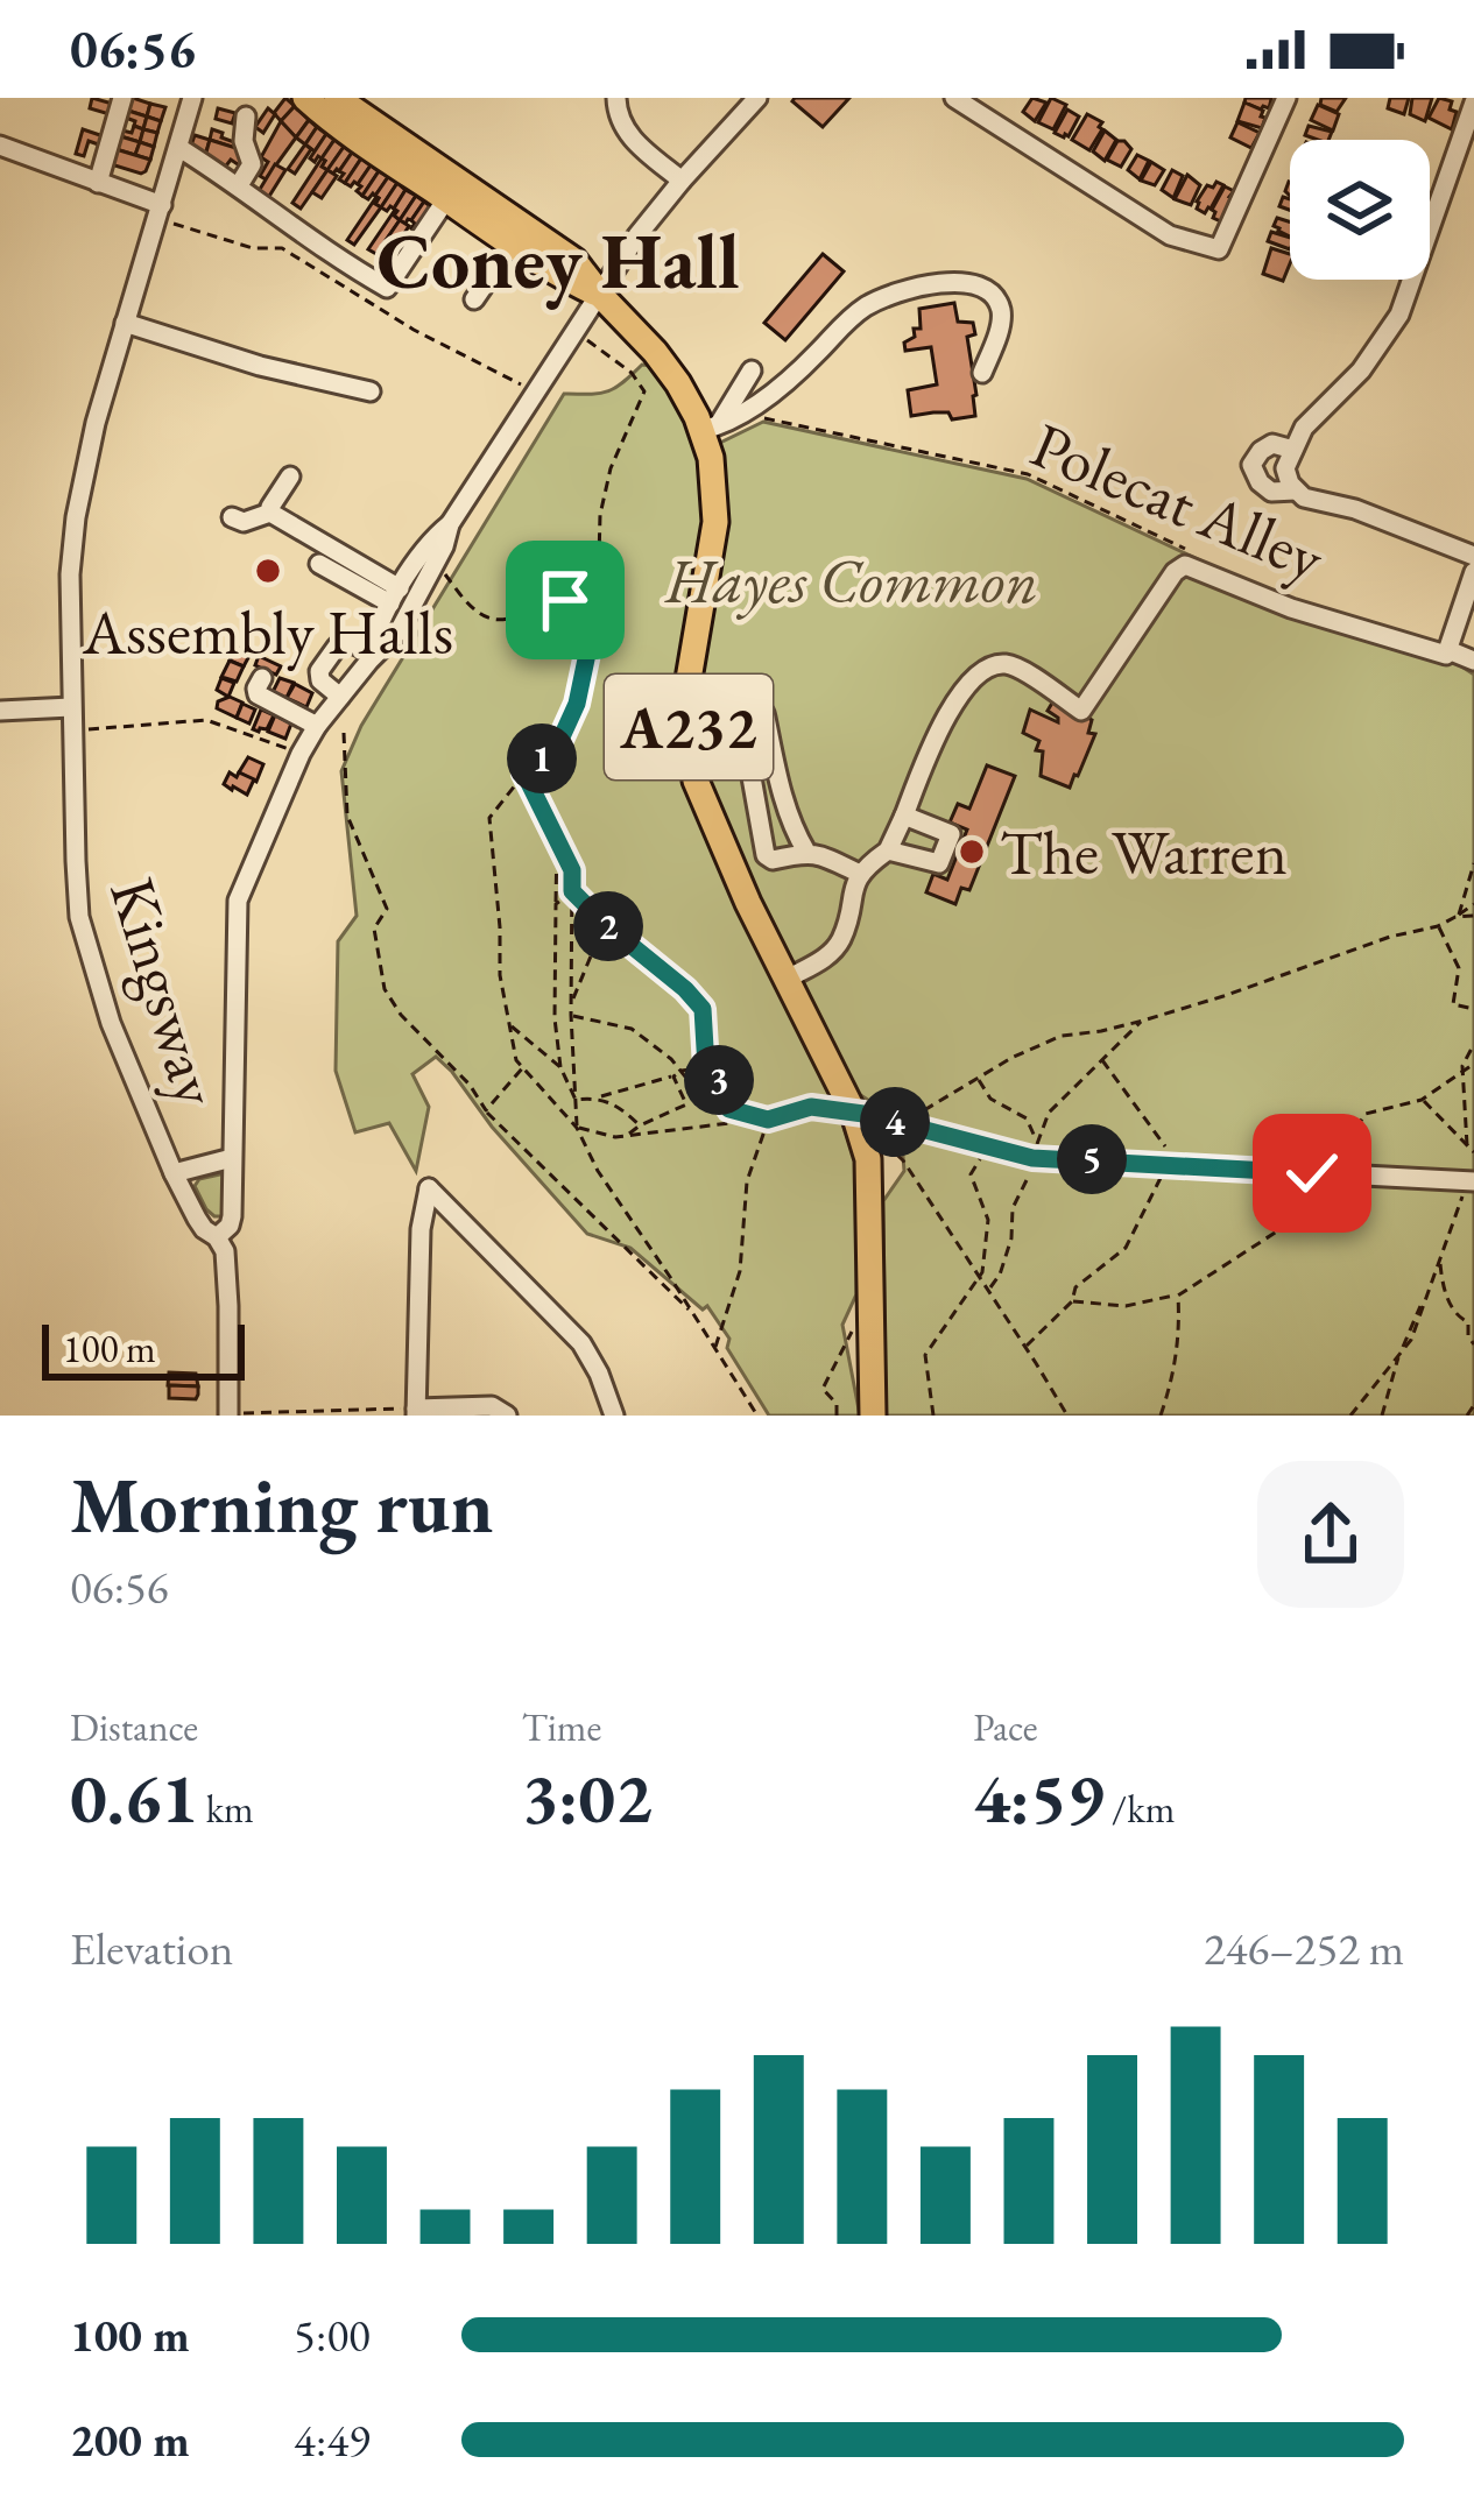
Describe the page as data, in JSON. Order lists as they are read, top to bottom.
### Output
{
  "streets": {
    "highway": ["A232"],
    "street": ["Kingsway"],
    "path": ["Polecat Alley"]
  },
  "districts": ["Coney Hall"],
  "parks": ["Hayes Common"],
  "places": ["Assembly Halls", "The Warren"],
  "scale_bar": "100 m",
  "page": {
    "status": "06:56",
    "pins": [
      "1",
      "2",
      "3",
      "4",
      "5"
    ],
    "scale": "100 m",
    "heading": ["Morning run", "06:56"],
    "stats": [
      ["Distance", "0.61 km"],
      ["Time", "3:02"],
      ["Pace", "4:59 /km"]
    ],
    "chart": ["Elevation", "246–252 m"],
    "list": [
      {
        "name": "100 m",
        "note": "5:00"
      },
      {
        "name": "200 m",
        "note": "4:49"
      }
    ]
  }
}
